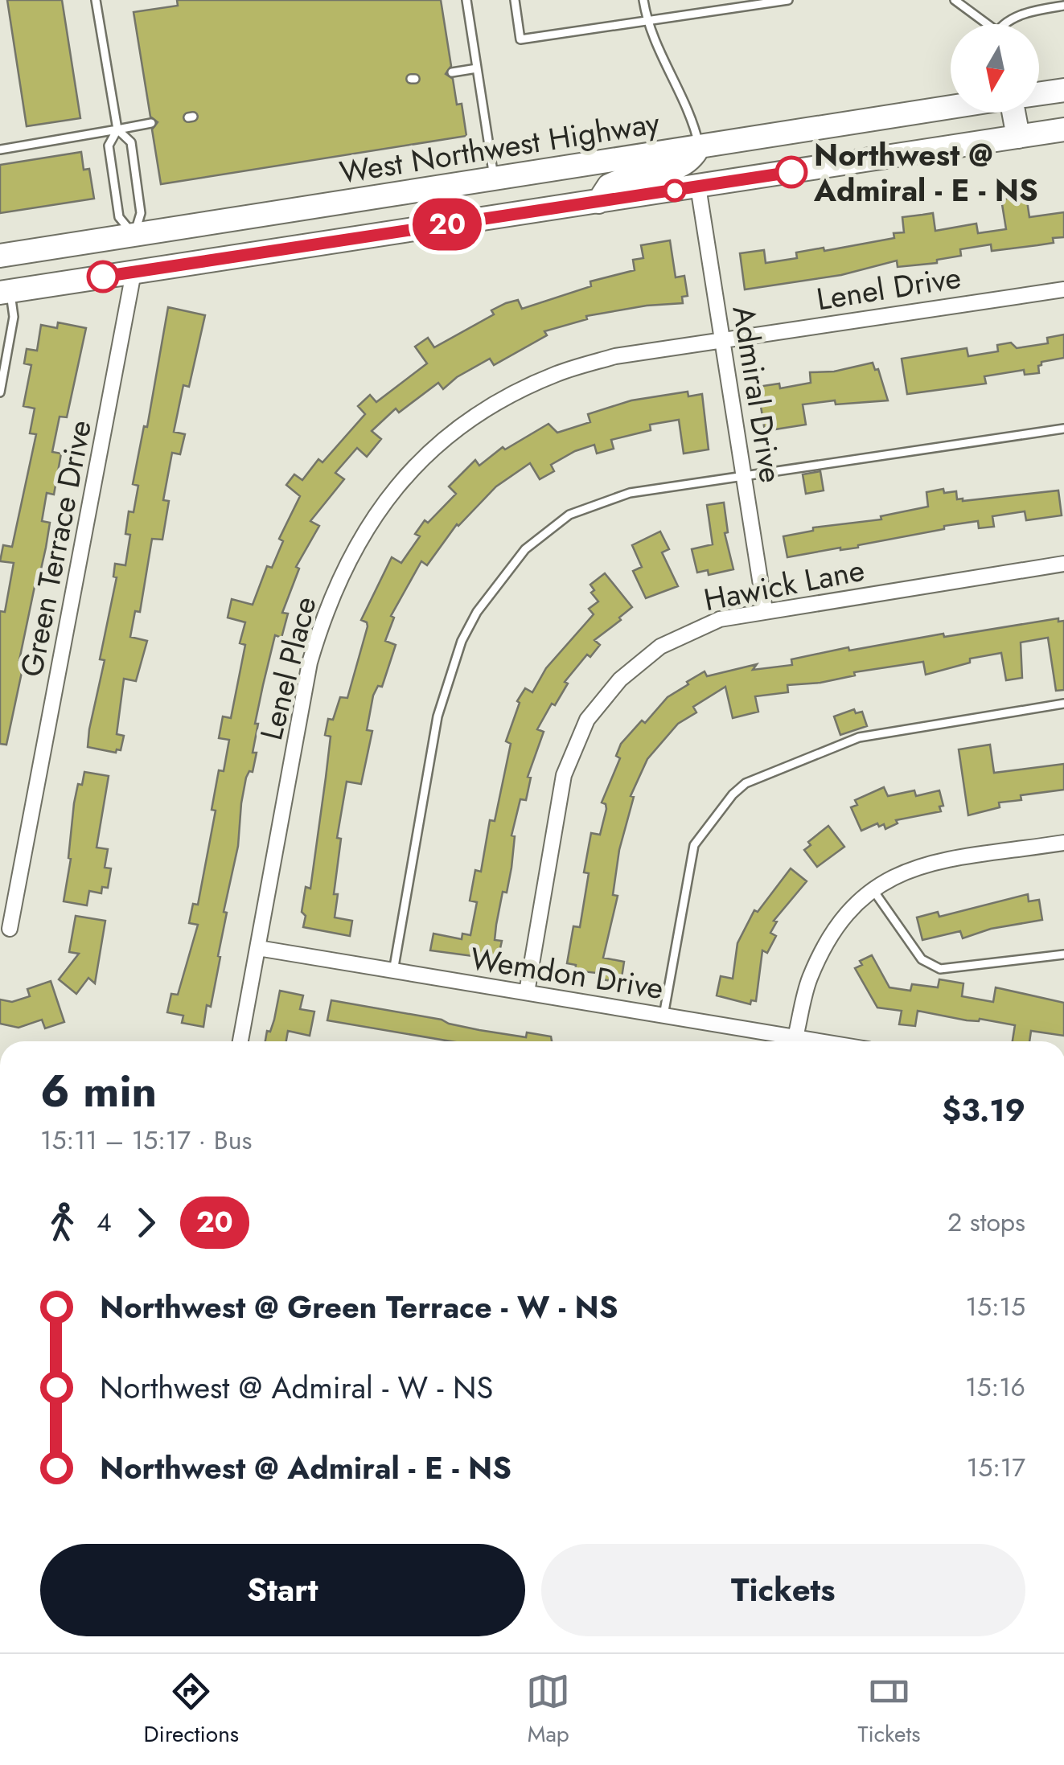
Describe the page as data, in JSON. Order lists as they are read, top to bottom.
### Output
{
  "streets": {
    "main road": ["West Northwest Highway"],
    "street": [
      "Lenel Drive",
      "Admiral Drive",
      "Green Terrace Drive",
      "Hawick Lane",
      "Lenel Place",
      "Wemdon Drive"
    ]
  },
  "crossings": [
    ["Lenel Drive", "Admiral Drive"],
    ["Lenel Drive", "Lenel Place"],
    ["Admiral Drive", "Hawick Lane"],
    ["Admiral Drive", "Lenel Place"],
    ["Hawick Lane", "Wemdon Drive"],
    ["Lenel Place", "Wemdon Drive"]
  ],
  "places": ["Northwest @ Admiral - E - NS"],
  "lines": ["bus line 20"],
  "north": "bottom",
  "page": {
    "on_map": "20",
    "heading": ["6 min", "15:11 – 15:17 · Bus", "$3.19"],
    "legs": ["4", "20", "2 stops"],
    "list": [
      {
        "name": "Northwest @ Green Terrace - W - NS",
        "value": "15:15"
      },
      {
        "name": "Northwest @ Admiral - W - NS",
        "value": "15:16"
      },
      {
        "name": "Northwest @ Admiral - E - NS",
        "value": "15:17"
      }
    ],
    "buttons": ["Start", "Tickets"],
    "tabs": ["Directions", "Map", "Tickets"]
  }
}
